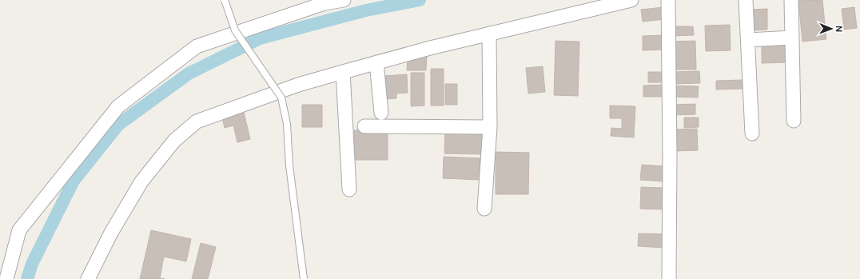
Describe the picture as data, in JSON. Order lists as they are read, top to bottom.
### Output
{
  "north": "right"
}
